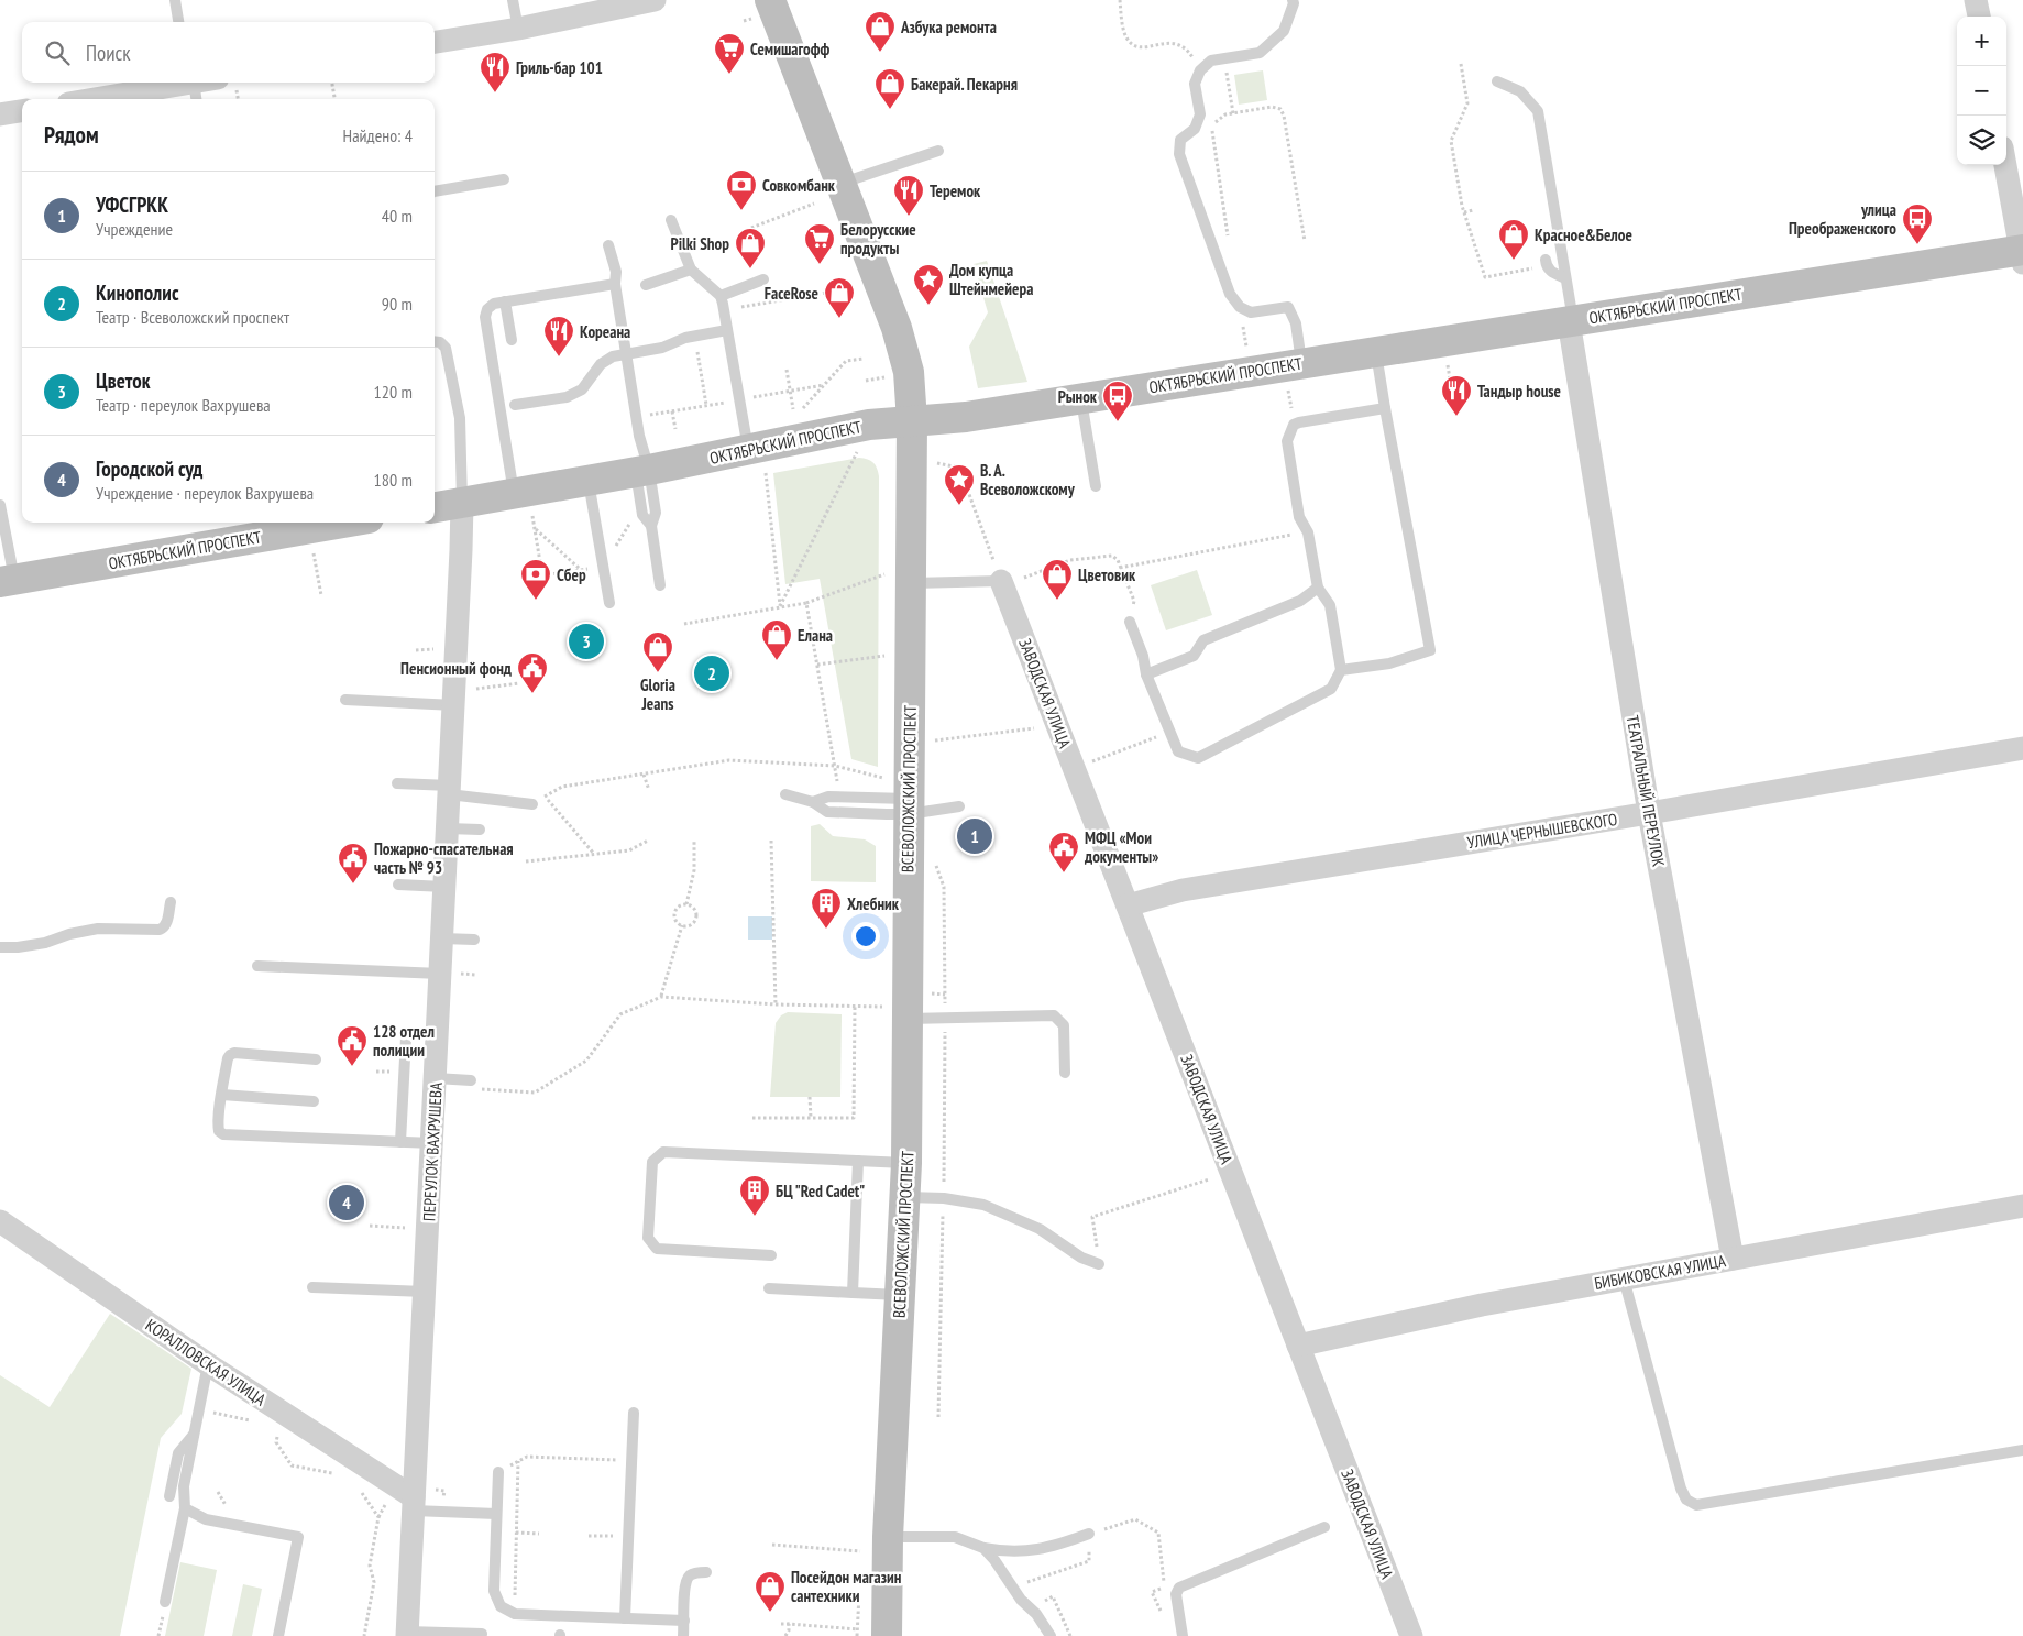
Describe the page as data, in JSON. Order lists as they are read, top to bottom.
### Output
{
  "streets": {
    "street": [
      "ОКТЯБРЬСКИЙ ПРОСПЕКТ",
      "ЗАВОДСКАЯ УЛИЦА",
      "ВСЕВОЛОЖСКИЙ ПРОСПЕКТ",
      "ТЕАТРАЛЬНЫЙ ПЕРЕУЛОК",
      "УЛИЦА ЧЕРНЫШЕВСКОГО",
      "ПЕРЕУЛОК ВАХРУШЕВА",
      "БИБИКОВСКАЯ УЛИЦА",
      "КОРАЛЛОВСКАЯ УЛИЦА"
    ]
  },
  "crossings": [
    ["ОКТЯБРЬСКИЙ ПРОСПЕКТ", "ВСЕВОЛОЖСКИЙ ПРОСПЕКТ"],
    ["ОКТЯБРЬСКИЙ ПРОСПЕКТ", "ТЕАТРАЛЬНЫЙ ПЕРЕУЛОК"],
    ["ОКТЯБРЬСКИЙ ПРОСПЕКТ", "ПЕРЕУЛОК ВАХРУШЕВА"],
    ["ЗАВОДСКАЯ УЛИЦА", "УЛИЦА ЧЕРНЫШЕВСКОГО"],
    ["ЗАВОДСКАЯ УЛИЦА", "БИБИКОВСКАЯ УЛИЦА"],
    ["ТЕАТРАЛЬНЫЙ ПЕРЕУЛОК", "УЛИЦА ЧЕРНЫШЕВСКОГО"],
    ["ТЕАТРАЛЬНЫЙ ПЕРЕУЛОК", "БИБИКОВСКАЯ УЛИЦА"],
    ["ПЕРЕУЛОК ВАХРУШЕВА", "КОРАЛЛОВСКАЯ УЛИЦА"]
  ],
  "places": {
    "shop": [
      "Азбука ремонта",
      "Бакерай. Пекарня",
      "Красное&Белое",
      "Pilki Shop",
      "FaceRose",
      "Цветовик",
      "Елана",
      "Gloria Jeans",
      "Посейдон магазин сантехники"
    ],
    "supermarket": ["Семишагофф", "Белорусские продукты"],
    "restaurant": [
      "Гриль-бар 101",
      "Теремок",
      "Кореана",
      "Тандыр house"
    ],
    "bank": ["Совкомбанк", "Сбер"],
    "bus stop": ["улица Преображенского", "Рынок"],
    "place": ["Дом купца Штейнмейера", "В. А. Всеволожскому"],
    "public building": [
      "Пенсионный фонд",
      "МФЦ «Мои документы»",
      "Пожарно-спасательная часть № 93",
      "128 отдел полиции"
    ],
    "building": ["Хлебник", "БЦ \"Red Cadet\""]
  },
  "page": {
    "map_buttons": ["+", "−"],
    "search": "Поиск",
    "heading": ["Рядом", "Найдено: 4"],
    "list": [
      {
        "mark": "1",
        "name": "УФСГРКК",
        "note": "Учреждение",
        "value": "40 m"
      },
      {
        "mark": "2",
        "name": "Кинополис",
        "note": "Театр · Всеволожский проспект",
        "value": "90 m"
      },
      {
        "mark": "3",
        "name": "Цветок",
        "note": "Театр · переулок Вахрушева",
        "value": "120 m"
      },
      {
        "mark": "4",
        "name": "Городской суд",
        "note": "Учреждение · переулок Вахрушева",
        "value": "180 m"
      }
    ],
    "pins": [
      "3",
      "2",
      "1",
      "4"
    ]
  }
}
